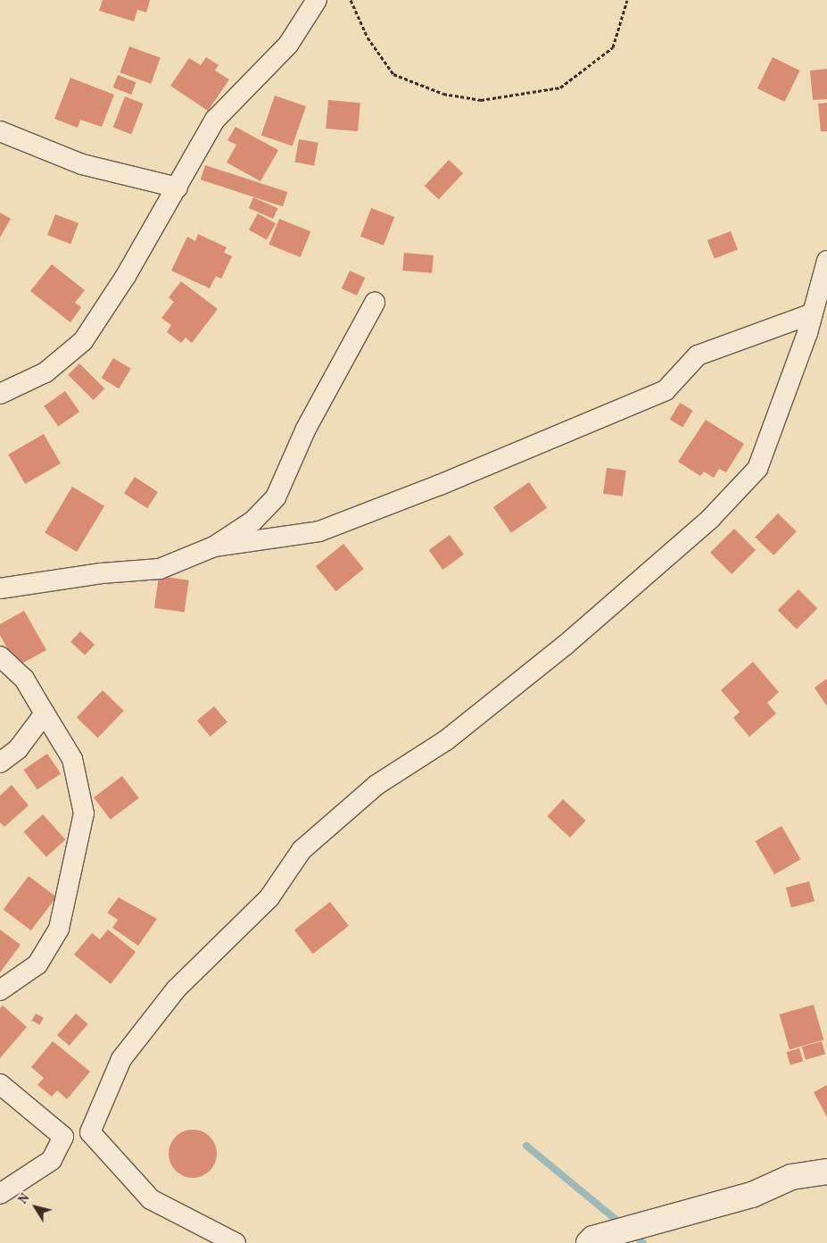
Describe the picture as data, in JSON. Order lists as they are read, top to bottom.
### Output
{
  "north": "top left"
}
